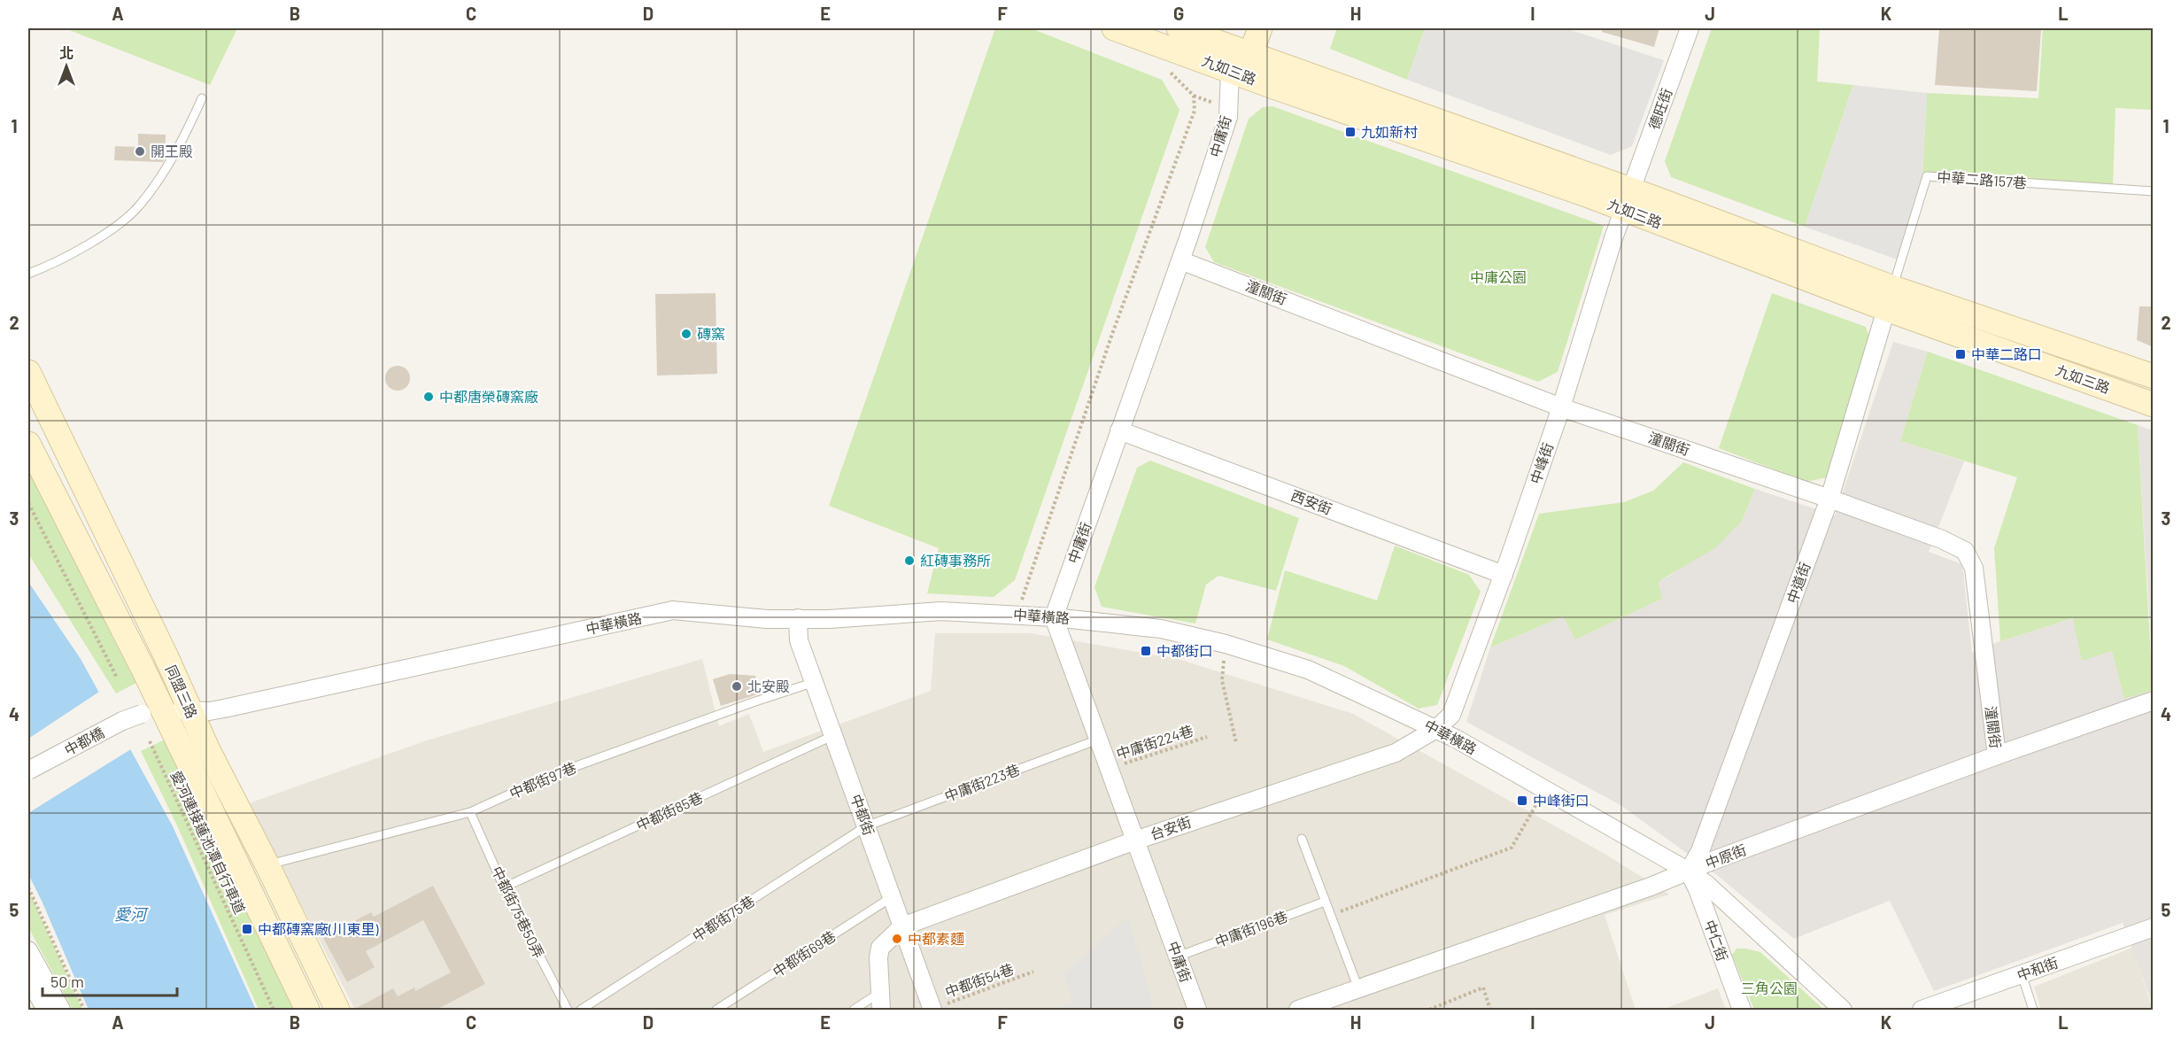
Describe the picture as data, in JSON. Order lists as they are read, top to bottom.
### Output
{
  "streets": {
    "street": [
      "九如三路",
      "德旺街",
      "中庸街",
      "潼關街",
      "中峰街",
      "西安街",
      "中道街",
      "中華橫路",
      "同盟三路",
      "中都橋",
      "中都街",
      "台安街",
      "中原街",
      "中仁街",
      "中和街"
    ],
    "lane": [
      "中華二路157巷",
      "中都街97巷",
      "中庸街223巷",
      "中都街85巷",
      "中都街75巷50弄",
      "中都街75巷",
      "中庸街196巷",
      "中都街69巷"
    ],
    "path": ["中庸街224巷", "愛河連接蓮池潭自行車道", "中都街54巷"]
  },
  "crossings": [
    ["九如三路", "德旺街"],
    ["九如三路", "中庸街"],
    ["九如三路", "中華二路157巷"],
    ["九如三路", "中峰街"],
    ["九如三路", "中道街"],
    ["德旺街", "中峰街"],
    ["中庸街", "潼關街"],
    ["中庸街", "西安街"],
    ["中庸街", "中華橫路"],
    ["中庸街", "中庸街224巷"],
    ["中庸街", "中庸街223巷"],
    ["中庸街", "台安街"],
    ["中庸街", "中庸街196巷"],
    ["中華二路157巷", "中道街"],
    ["潼關街", "中峰街"],
    ["潼關街", "中道街"],
    ["潼關街", "中原街"],
    ["中峰街", "西安街"],
    ["中峰街", "中華橫路"],
    ["中峰街", "台安街"],
    ["中道街", "中華橫路"],
    ["中道街", "中原街"],
    ["中道街", "中仁街"],
    ["中華橫路", "同盟三路"],
    ["中華橫路", "中都橋"],
    ["中華橫路", "中都街"],
    ["中華橫路", "台安街"],
    ["中華橫路", "中原街"],
    ["中華橫路", "中仁街"],
    ["同盟三路", "中都橋"],
    ["同盟三路", "中都街97巷"],
    ["中都街97巷", "中都街"],
    ["中都街97巷", "中都街75巷50弄"],
    ["中庸街223巷", "中都街"],
    ["中庸街223巷", "中都街75巷"],
    ["中都街85巷", "中都街"],
    ["中都街85巷", "中都街75巷50弄"],
    ["中都街", "台安街"],
    ["中都街", "中都街75巷"],
    ["中都街", "中都街69巷"],
    ["中都街", "中都街54巷"],
    ["中原街", "中仁街"]
  ],
  "water": ["愛河"],
  "parks": ["中庸公園", "三角公園"],
  "places": {
    "transit": [
      "九如新村",
      "中華二路口",
      "中都街口",
      "中峰街口",
      "中都磚窯廠(川東里)"
    ],
    "other": [
      "開王殿",
      "磚窯",
      "中都唐榮磚窯廠",
      "紅磚事務所",
      "北安殿",
      "中都素麵"
    ]
  },
  "scale_bar": "50 m",
  "north": "top",
  "grid": {
    "columns": [
      "A",
      "B",
      "C",
      "D",
      "E",
      "F",
      "G",
      "H",
      "I",
      "J",
      "K",
      "L"
    ],
    "rows": [
      "1",
      "2",
      "3",
      "4",
      "5"
    ]
  }
}
